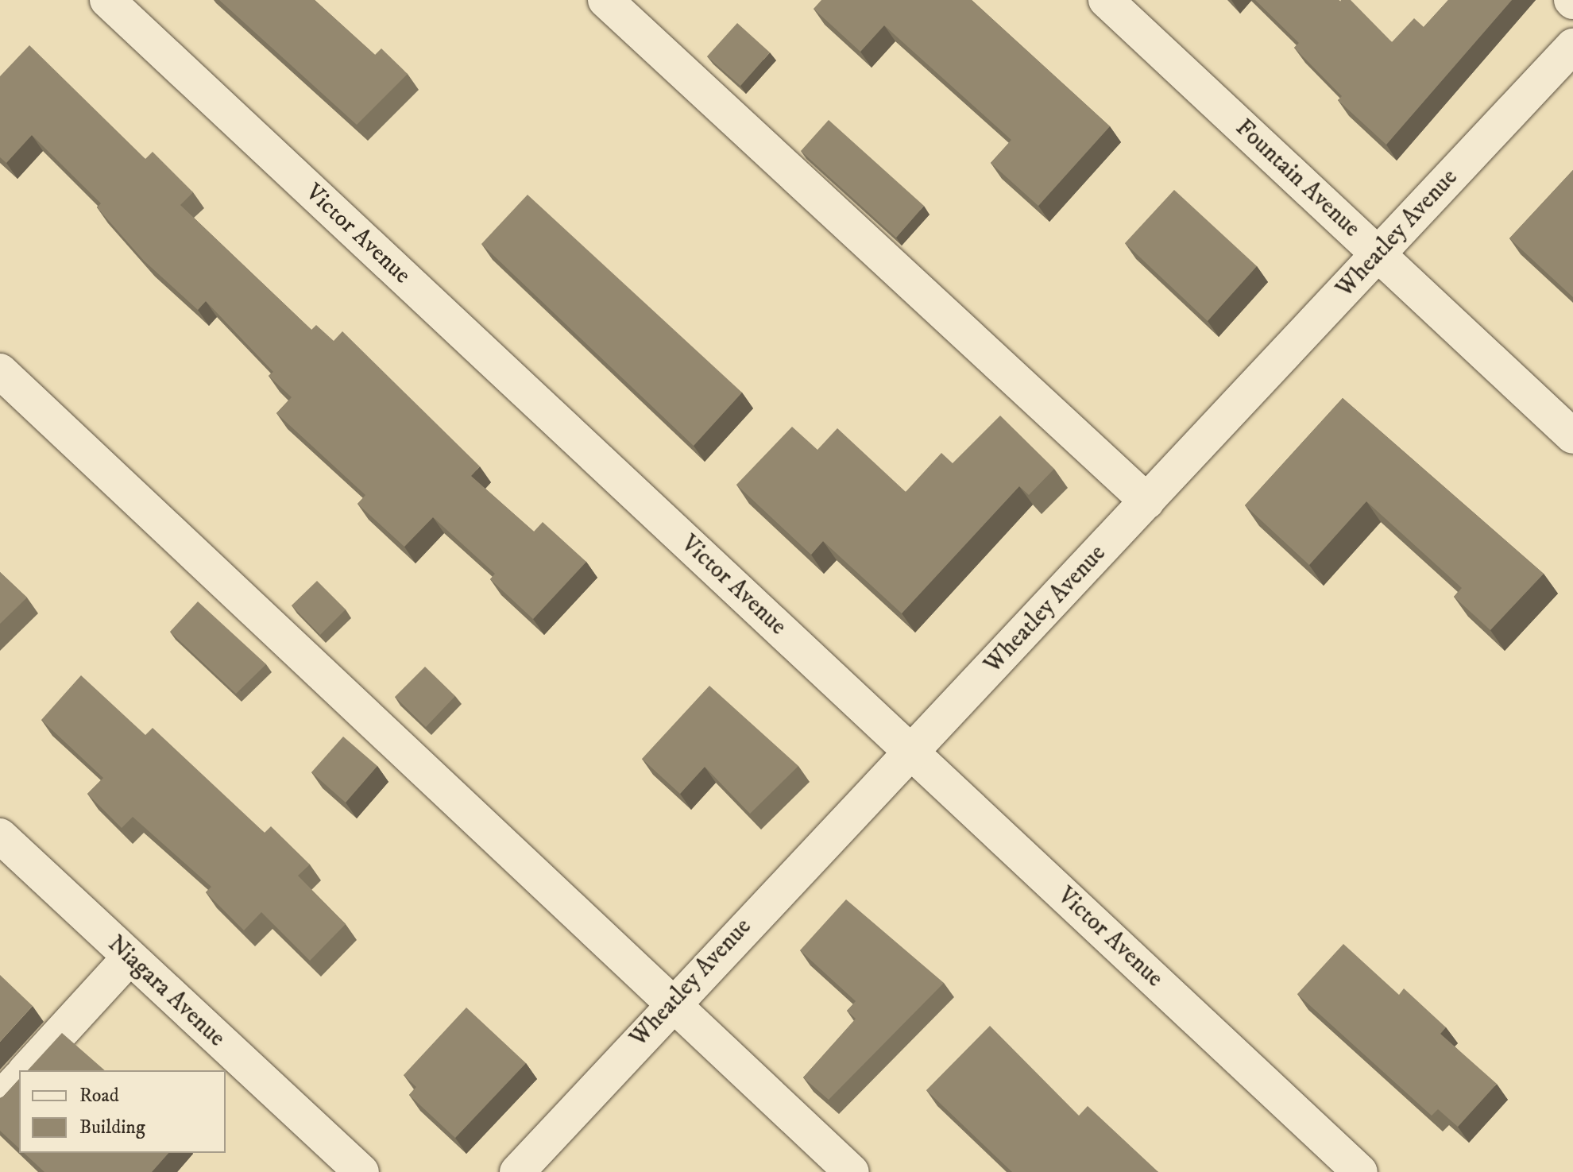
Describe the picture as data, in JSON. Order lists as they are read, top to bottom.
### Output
{
  "streets": {
    "street": [
      "Fountain Avenue",
      "Wheatley Avenue",
      "Victor Avenue",
      "Niagara Avenue"
    ]
  },
  "crossings": [
    ["Fountain Avenue", "Wheatley Avenue"],
    ["Wheatley Avenue", "Victor Avenue"]
  ],
  "legend": ["Road", "Building"]
}
